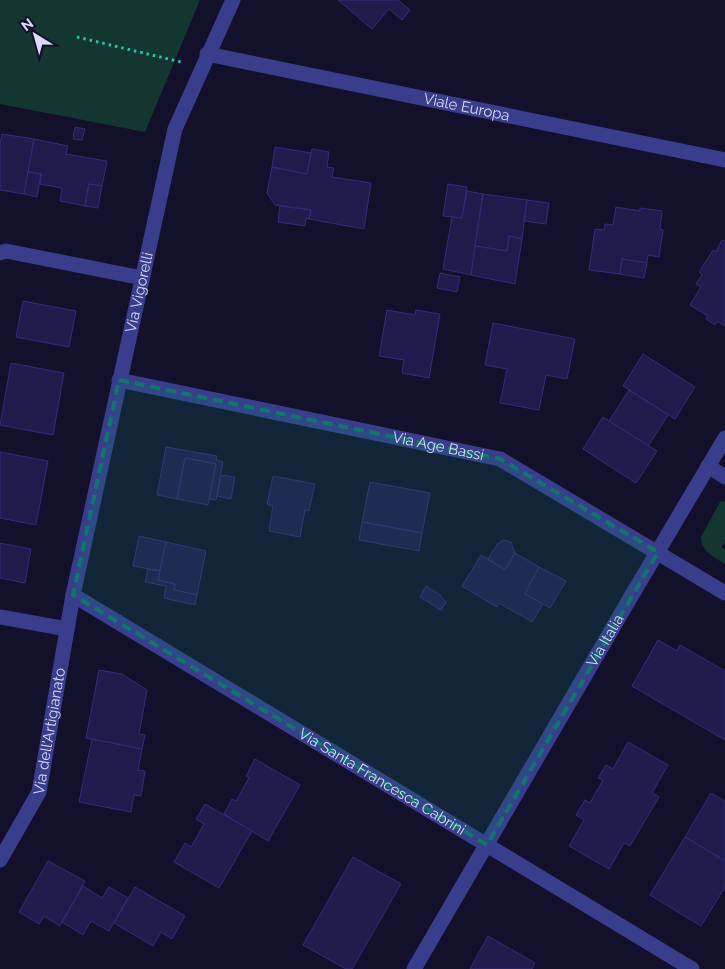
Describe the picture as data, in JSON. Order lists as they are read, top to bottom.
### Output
{
  "streets": {
    "street": [
      "Viale Europa",
      "Via Vigorelli",
      "Via Age Bassi",
      "Via Italia",
      "Via dell'Artigianato",
      "Via Santa Francesca Cabrini"
    ]
  },
  "crossings": [
    ["Viale Europa", "Via Vigorelli"],
    ["Via Vigorelli", "Via Age Bassi"],
    ["Via Vigorelli", "Via dell'Artigianato"],
    ["Via Vigorelli", "Via Santa Francesca Cabrini"],
    ["Via Age Bassi", "Via Italia"],
    ["Via Italia", "Via Santa Francesca Cabrini"],
    ["Via dell'Artigianato", "Via Santa Francesca Cabrini"]
  ],
  "north": "top left"
}
